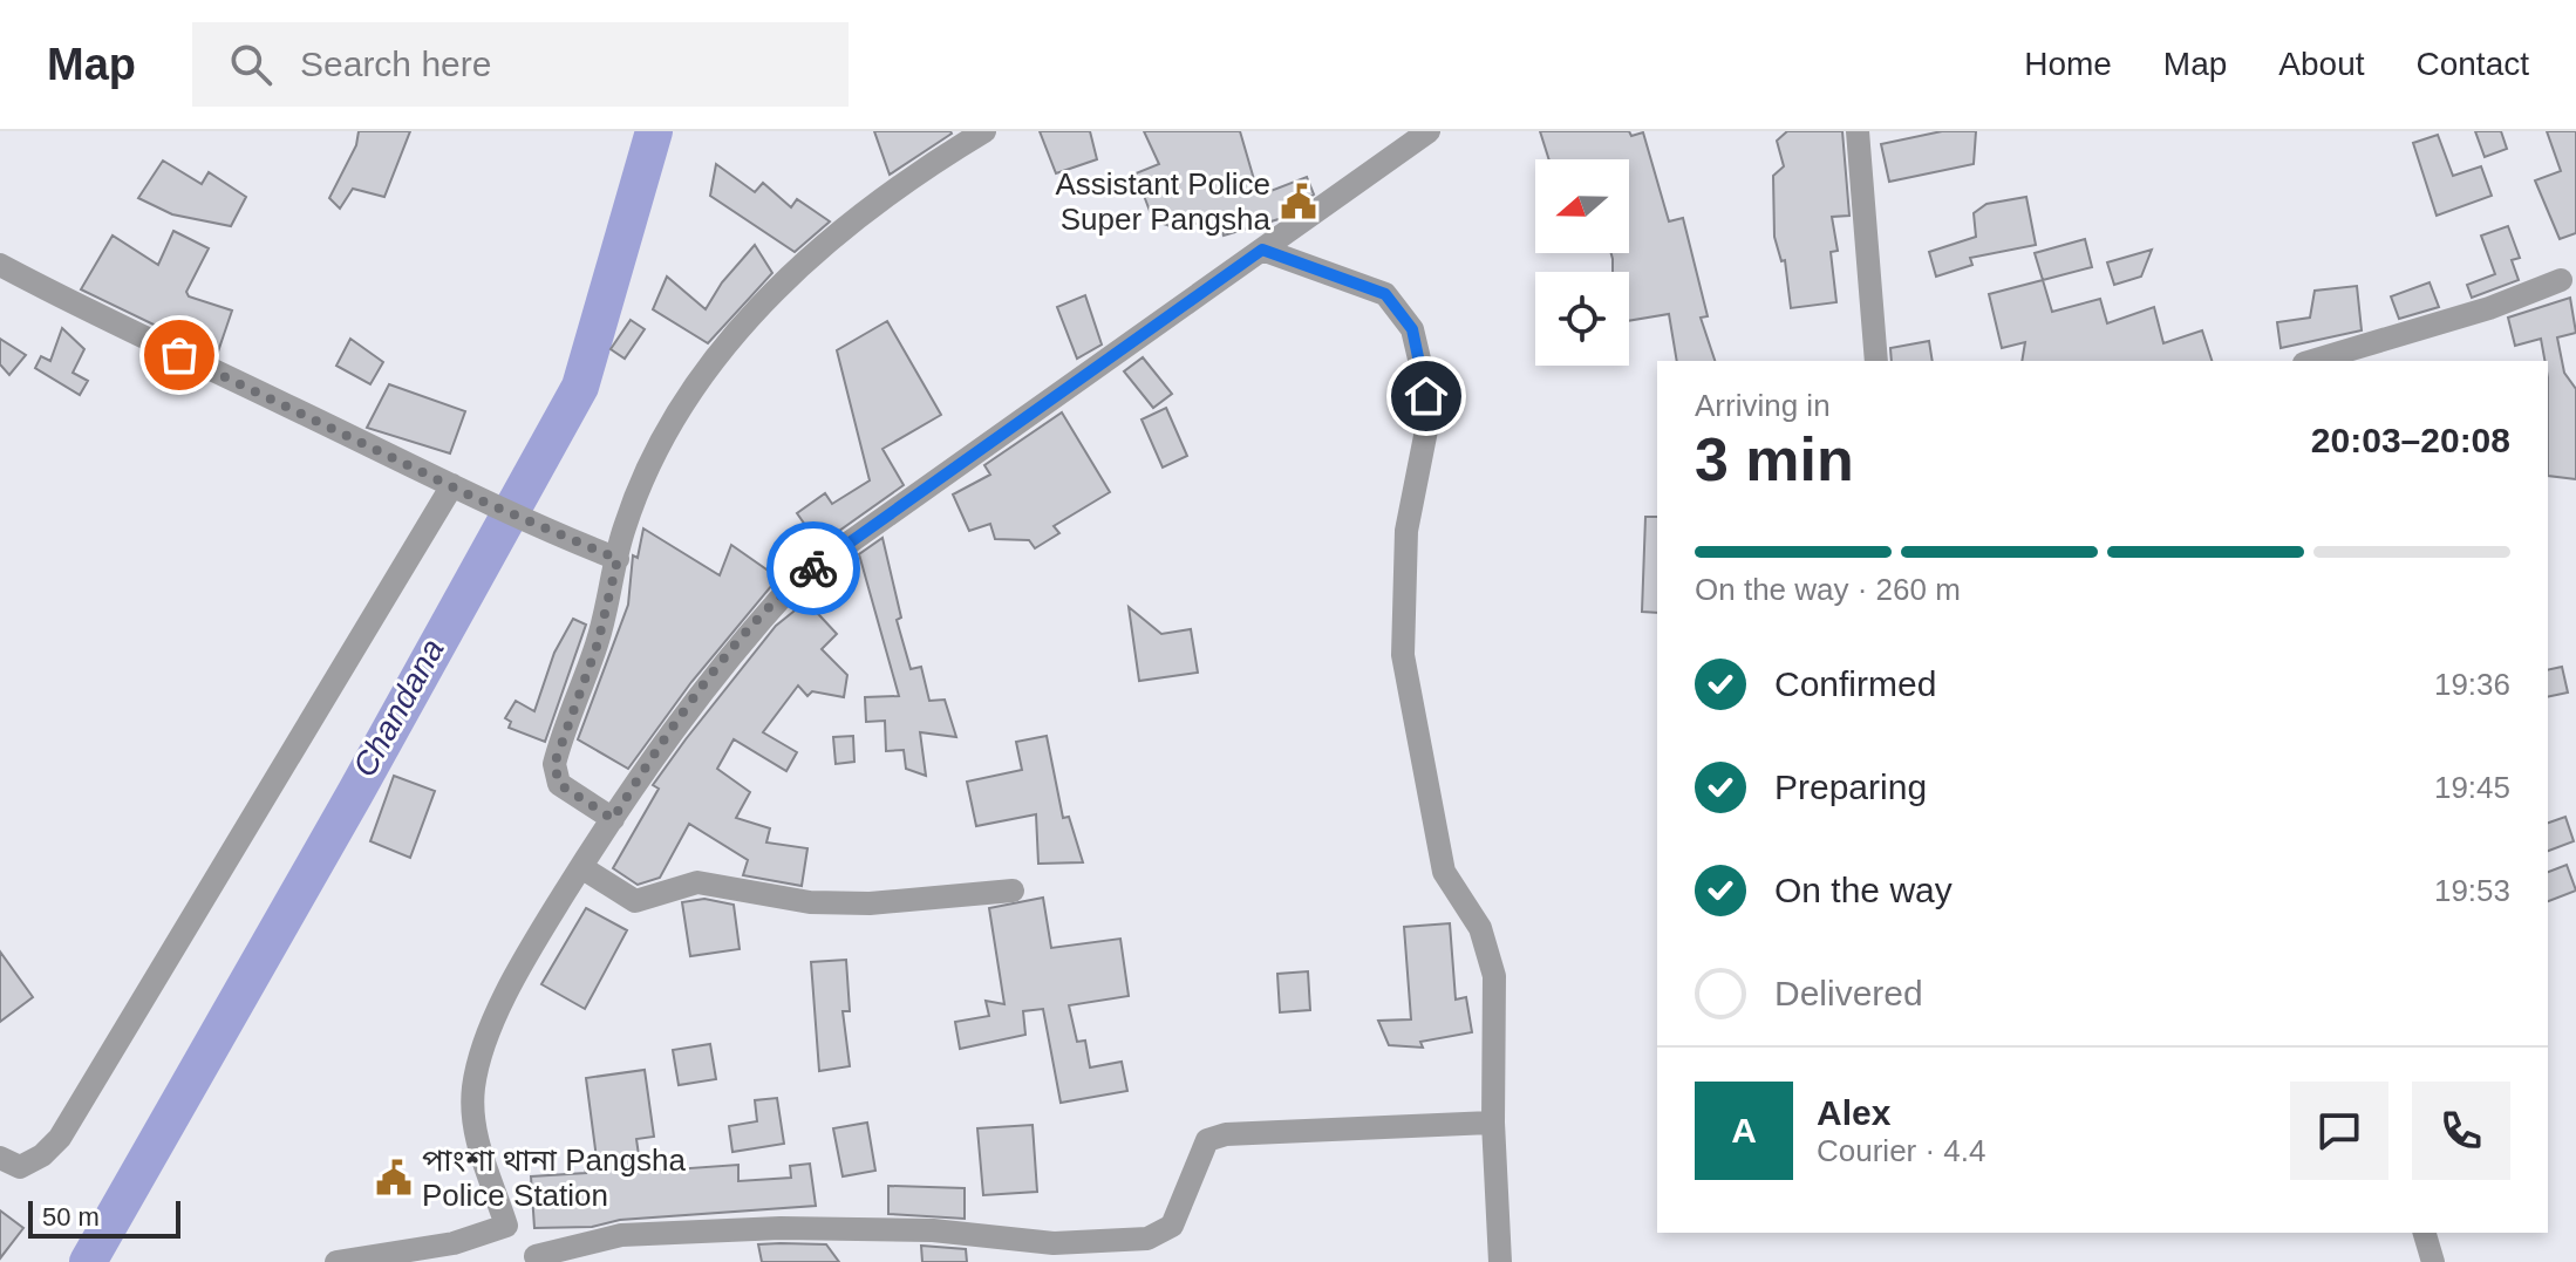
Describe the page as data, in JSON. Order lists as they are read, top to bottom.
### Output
{
  "water": ["Chandana"],
  "places": {
    "public building": ["Assistant Police Super Pangsha", "পাংশা থানা Pangsha Police Station"]
  },
  "scale_bar": "50 m",
  "north": "left",
  "page": {
    "header": "Map",
    "search": "Search here",
    "nav": [
      "Home",
      "Map",
      "About",
      "Contact"
    ],
    "heading": ["3 min", "Arriving in", "20:03–20:08"],
    "panel": ["Alex", "Courier · 4.4"],
    "bar": "On the way · 260 m",
    "list": [
      ["Confirmed", "19:36"],
      ["Preparing", "19:45"],
      ["On the way", "19:53"],
      "Delivered"
    ],
    "round": "A",
    "scale": "50 m"
  }
}
